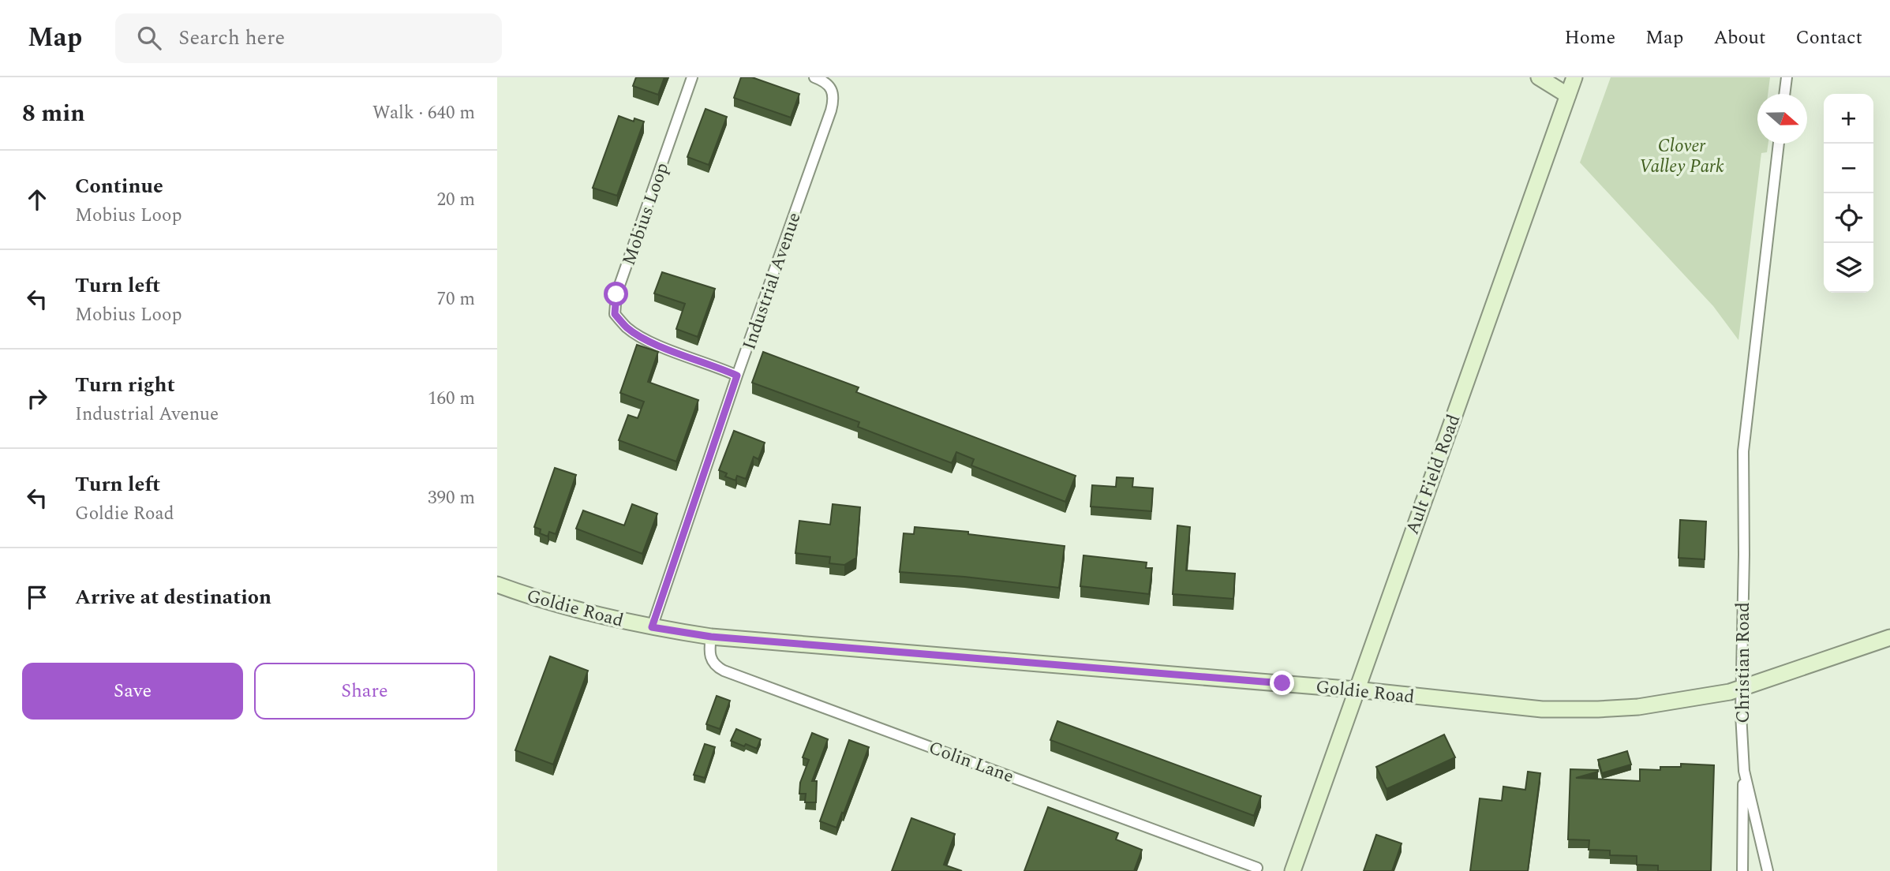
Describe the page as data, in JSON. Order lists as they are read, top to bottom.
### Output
{
  "streets": {
    "street": [
      "Mobius Loop",
      "Industrial Avenue",
      "Ault Field Road",
      "Goldie Road",
      "Christian Road",
      "Colin Lane"
    ]
  },
  "crossings": [
    ["Mobius Loop", "Industrial Avenue"],
    ["Industrial Avenue", "Goldie Road"],
    ["Ault Field Road", "Goldie Road"],
    ["Goldie Road", "Christian Road"],
    ["Goldie Road", "Colin Lane"]
  ],
  "parks": ["Clover Valley Park"],
  "north": "right",
  "page": {
    "header": "Map",
    "search": "Search here",
    "nav": [
      "Home",
      "Map",
      "About",
      "Contact"
    ],
    "heading": ["8 min", "Walk · 640 m"],
    "map_buttons": ["+", "−"],
    "list": [
      ["Continue", "Mobius Loop", "20 m"],
      ["Turn left", "Mobius Loop", "70 m"],
      ["Turn right", "Industrial Avenue", "160 m"],
      ["Turn left", "Goldie Road", "390 m"],
      "Arrive at destination"
    ],
    "buttons": ["Save", "Share"]
  }
}
